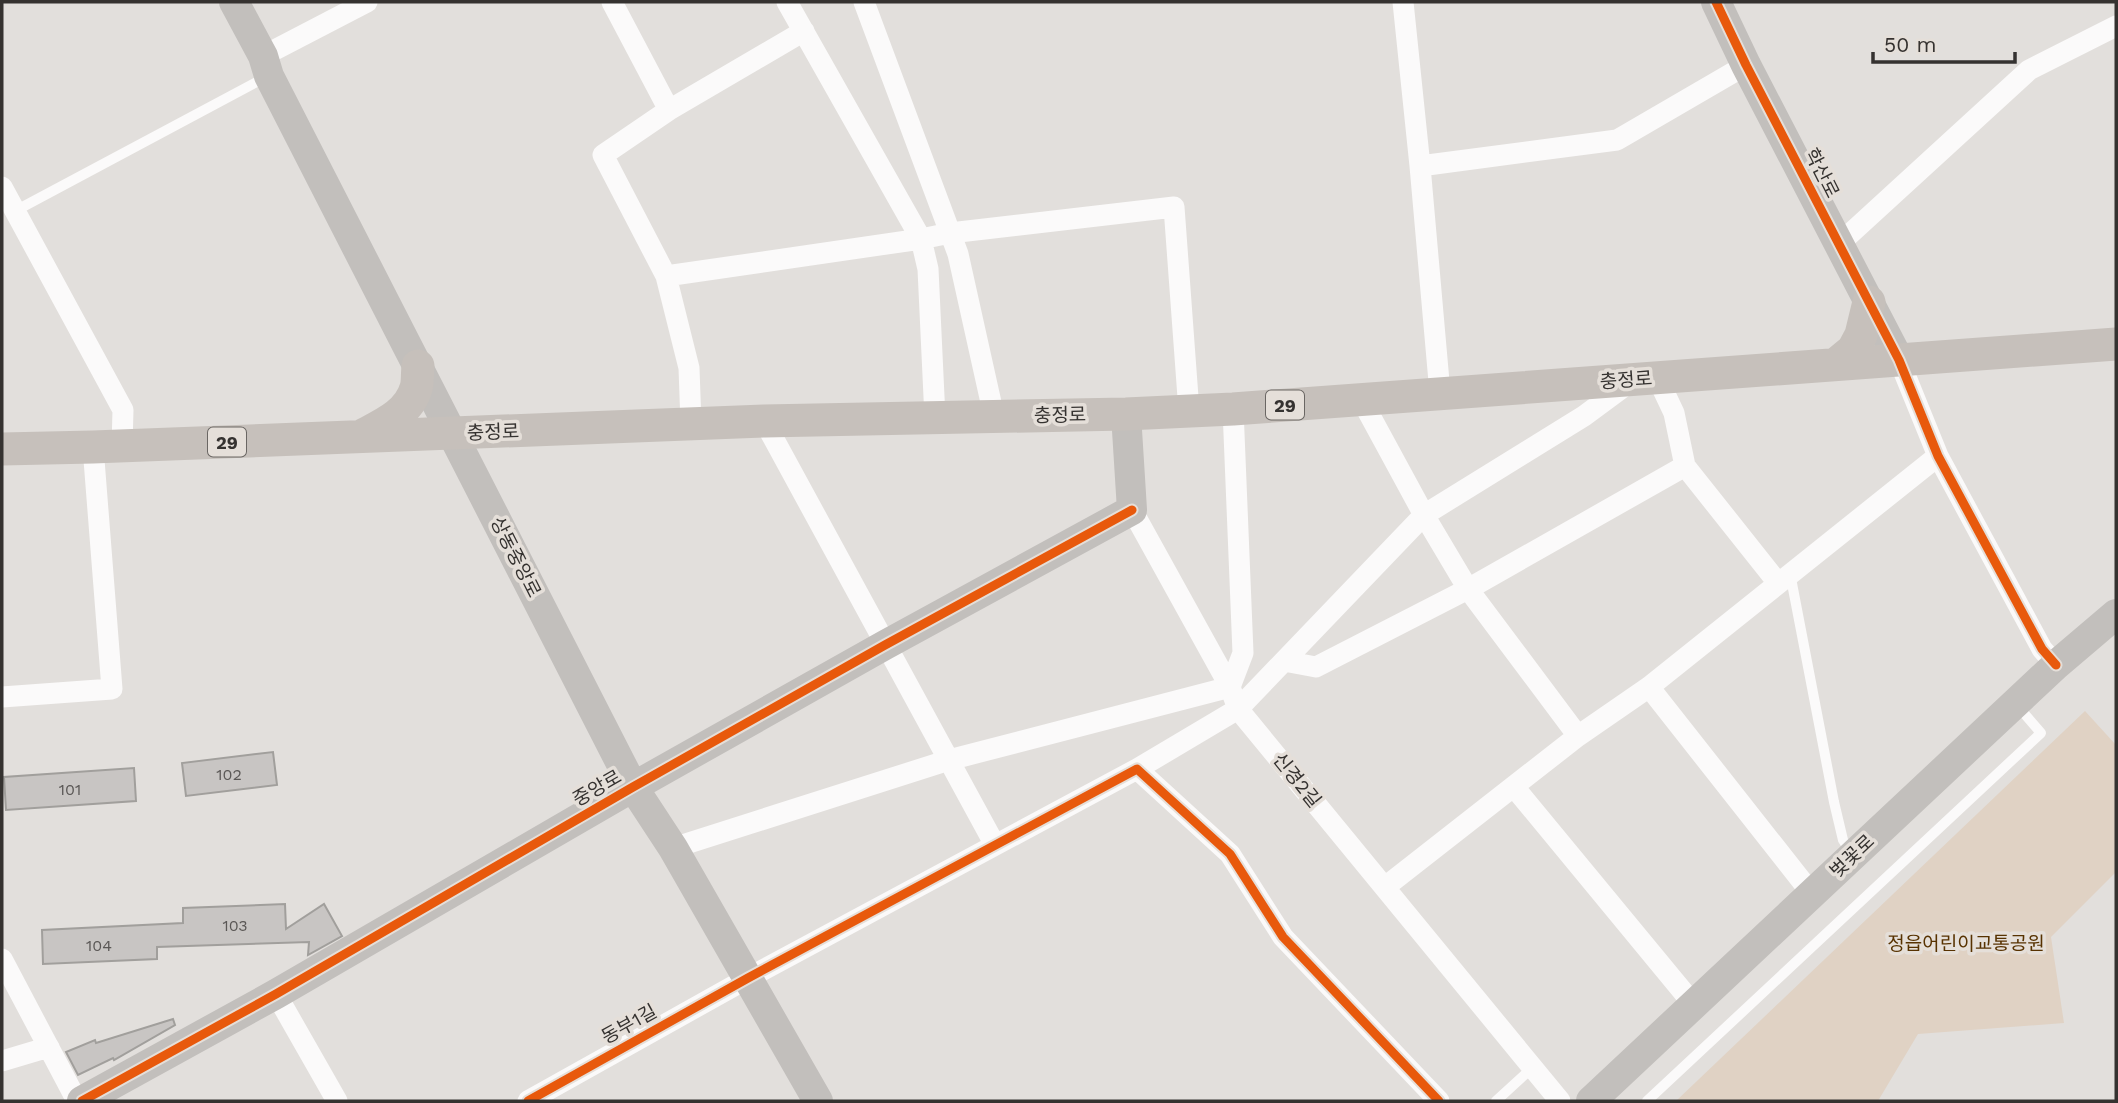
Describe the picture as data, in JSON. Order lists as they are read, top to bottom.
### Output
{
  "streets": {
    "main road": ["충정로", "29"],
    "street": [
      "학산로",
      "상동중앙로",
      "신경2길",
      "중앙로",
      "벚꽃로",
      "동부1길"
    ]
  },
  "crossings": [
    ["학산로", "충정로"],
    ["충정로", "상동중앙로"],
    ["충정로", "신경2길"],
    ["충정로", "동부1길"],
    ["상동중앙로", "중앙로"],
    ["상동중앙로", "동부1길"],
    ["신경2길", "중앙로"],
    ["신경2길", "동부1길"]
  ],
  "parks": ["정읍어린이교통공원"],
  "house_numbers": [
    "102",
    "101",
    "103",
    "104"
  ],
  "scale_bar": "50 m"
}
